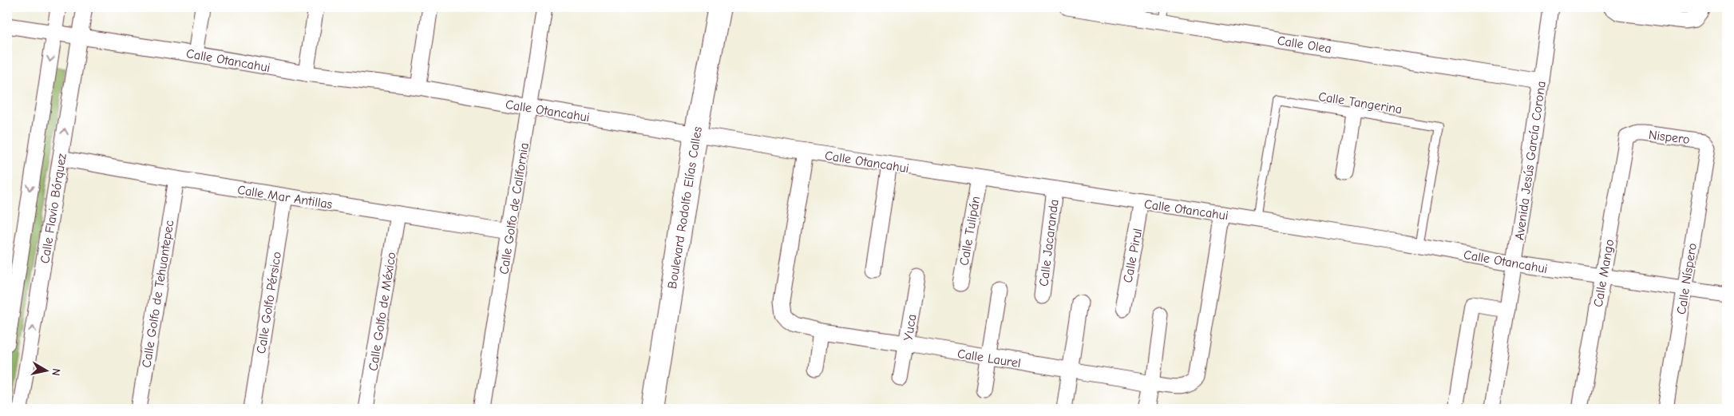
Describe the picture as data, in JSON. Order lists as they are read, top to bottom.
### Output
{
  "streets": {
    "main road": ["Boulevard Rodolfo Elías Calles"],
    "street": [
      "Calle Olea",
      "Calle Otancahui",
      "Nispero",
      "Avenida Jesús García Corona",
      "Calle Mar Antillas",
      "Calle Flavio Bórquez",
      "Calle Golfo de California",
      "Calle Tulipán",
      "Calle Jacaranda",
      "Calle Pirul",
      "Calle Mango",
      "Calle Níspero",
      "Calle Golfo de Tehuantepec",
      "Calle Golfo Pérsico",
      "Calle Golfo de México",
      "Yuca",
      "Calle Laurel"
    ],
    "lane": ["Calle Tangerina"]
  },
  "crossings": [
    ["Calle Olea", "Avenida Jesús García Corona"],
    ["Calle Otancahui", "Calle Tangerina"],
    ["Calle Otancahui", "Avenida Jesús García Corona"],
    ["Calle Otancahui", "Boulevard Rodolfo Elías Calles"],
    ["Calle Otancahui", "Calle Flavio Bórquez"],
    ["Calle Otancahui", "Calle Golfo de California"],
    ["Calle Otancahui", "Calle Tulipán"],
    ["Calle Otancahui", "Calle Jacaranda"],
    ["Calle Otancahui", "Calle Pirul"],
    ["Calle Otancahui", "Calle Mango"],
    ["Calle Otancahui", "Calle Níspero"],
    ["Calle Otancahui", "Calle Laurel"],
    ["Nispero", "Calle Mango"],
    ["Nispero", "Calle Níspero"],
    ["Calle Mar Antillas", "Calle Flavio Bórquez"],
    ["Calle Mar Antillas", "Calle Golfo de California"],
    ["Calle Mar Antillas", "Calle Golfo de Tehuantepec"],
    ["Calle Mar Antillas", "Calle Golfo Pérsico"],
    ["Calle Mar Antillas", "Calle Golfo de México"],
    ["Yuca", "Calle Laurel"]
  ],
  "north": "right"
}
